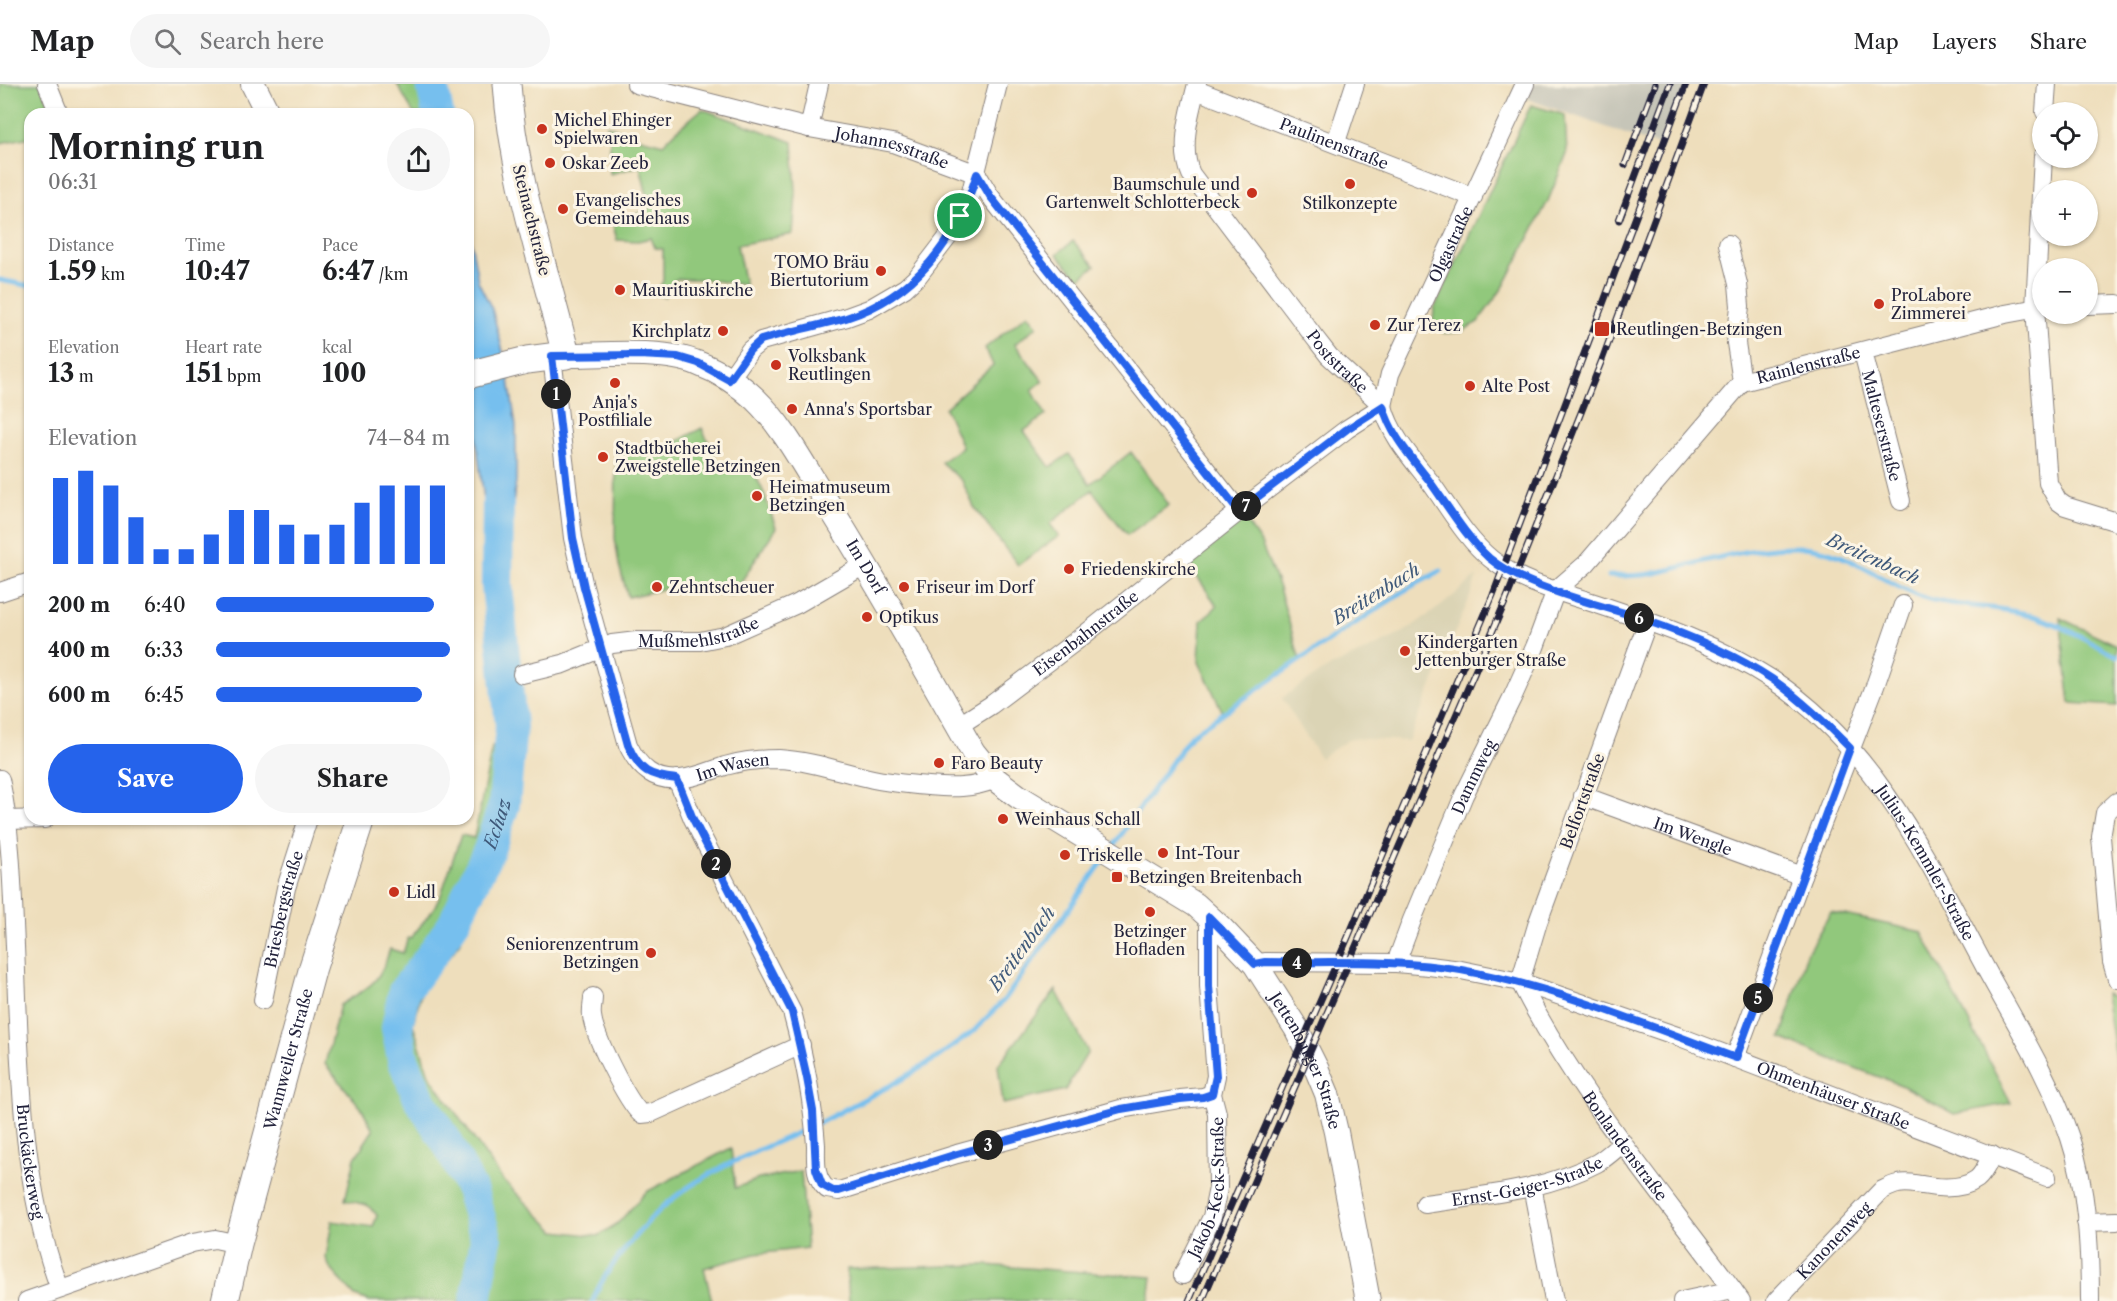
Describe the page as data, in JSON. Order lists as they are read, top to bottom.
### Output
{
  "streets": {
    "main road": ["Steinachstraße", "Im Dorf", "Wannweiler Straße"],
    "street": [
      "Paulinenstraße",
      "Johannesstraße",
      "Olgastraße",
      "Poststraße",
      "Rainlenstraße",
      "Malteserstraße",
      "Mußmehlstraße",
      "Eisenbahnstraße",
      "Im Wasen",
      "Dammweg",
      "Belfortstraße",
      "Im Wengle",
      "Julius-Kemmler-Straße",
      "Briesbergstraße",
      "Jettenburger Straße",
      "Ohmenhäuser Straße",
      "Bonlandenstraße",
      "Bruckäckerweg",
      "Ernst-Geiger-Straße",
      "Jakob-Keck-Straße",
      "Kanonenweg"
    ]
  },
  "crossings": [
    ["Paulinenstraße", "Olgastraße"],
    ["Paulinenstraße", "Poststraße"],
    ["Steinachstraße", "Im Dorf"],
    ["Steinachstraße", "Im Wasen"],
    ["Olgastraße", "Poststraße"],
    ["Olgastraße", "Eisenbahnstraße"],
    ["Poststraße", "Rainlenstraße"],
    ["Poststraße", "Eisenbahnstraße"],
    ["Poststraße", "Dammweg"],
    ["Poststraße", "Julius-Kemmler-Straße"],
    ["Rainlenstraße", "Malteserstraße"],
    ["Rainlenstraße", "Dammweg"],
    ["Rainlenstraße", "Julius-Kemmler-Straße"],
    ["Im Dorf", "Mußmehlstraße"],
    ["Im Dorf", "Eisenbahnstraße"],
    ["Im Dorf", "Im Wasen"],
    ["Im Dorf", "Jettenburger Straße"],
    ["Mußmehlstraße", "Im Wasen"],
    ["Im Wasen", "Jettenburger Straße"],
    ["Dammweg", "Julius-Kemmler-Straße"],
    ["Dammweg", "Ohmenhäuser Straße"],
    ["Belfortstraße", "Im Wengle"],
    ["Belfortstraße", "Julius-Kemmler-Straße"],
    ["Belfortstraße", "Ohmenhäuser Straße"],
    ["Belfortstraße", "Bonlandenstraße"],
    ["Jettenburger Straße", "Ohmenhäuser Straße"],
    ["Jettenburger Straße", "Jakob-Keck-Straße"],
    ["Ohmenhäuser Straße", "Bonlandenstraße"],
    ["Ohmenhäuser Straße", "Kanonenweg"],
    ["Bonlandenstraße", "Ernst-Geiger-Straße"]
  ],
  "water": ["Breitenbach", "Echaz"],
  "places": {
    "other": [
      "Michel Ehinger Spielwaren",
      "Oskar Zeeb",
      "Stilkonzepte",
      "Baumschule und Gartenwelt Schlotterbeck",
      "Evangelisches Gemeindehaus",
      "TOMO Bräu Biertutorium",
      "Mauritiuskirche",
      "ProLabore Zimmerei",
      "Zur Terez",
      "Kirchplatz",
      "Volksbank Reutlingen",
      "Anja's Postfiliale",
      "Alte Post",
      "Anna's Sportsbar",
      "Stadtbücherei Zweigstelle Betzingen",
      "Heimatmuseum Betzingen",
      "Friedenskirche",
      "Zehntscheuer",
      "Friseur im Dorf",
      "Optikus",
      "Kindergarten Jettenburger Straße",
      "Faro Beauty",
      "Weinhaus Schall",
      "Int-Tour",
      "Triskelle",
      "Lidl",
      "Betzinger Hofladen",
      "Seniorenzentrum Betzingen"
    ],
    "transit": ["Reutlingen-Betzingen", "Betzingen Breitenbach"]
  },
  "page": {
    "header": "Map",
    "search": "Search here",
    "nav": ["Map", "Layers", "Share"],
    "map_buttons": ["+", "−"],
    "heading": ["Morning run", "06:31"],
    "stats": [
      ["Distance", "1.59 km"],
      ["Time", "10:47"],
      ["Pace", "6:47 /km"],
      ["Elevation", "13 m"],
      ["Heart rate", "151 bpm"],
      ["kcal", "100"]
    ],
    "pins": [
      "1",
      "7",
      "6",
      "2",
      "4",
      "5",
      "3"
    ],
    "chart": ["Elevation", "74–84 m"],
    "list": [
      {
        "name": "200 m",
        "note": "6:40"
      },
      {
        "name": "400 m",
        "note": "6:33"
      },
      {
        "name": "600 m",
        "note": "6:45"
      }
    ],
    "buttons": ["Save", "Share"]
  }
}
